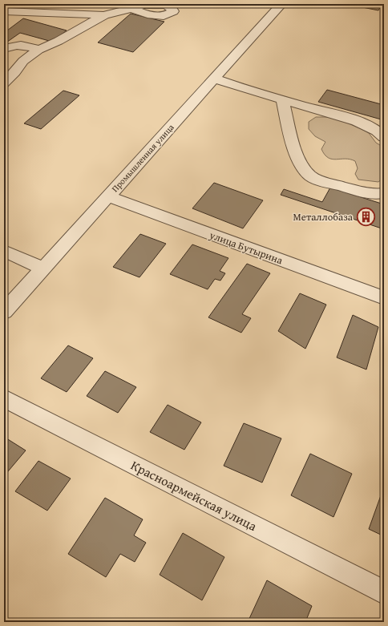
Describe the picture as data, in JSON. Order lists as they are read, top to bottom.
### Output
{
  "streets": {
    "street": ["Промышленная улица", "улица Бутырина", "Красноармейская улица"]
  },
  "crossings": [
    ["Промышленная улица", "улица Бутырина"]
  ],
  "places": {
    "building": ["Металлобаза"]
  }
}
